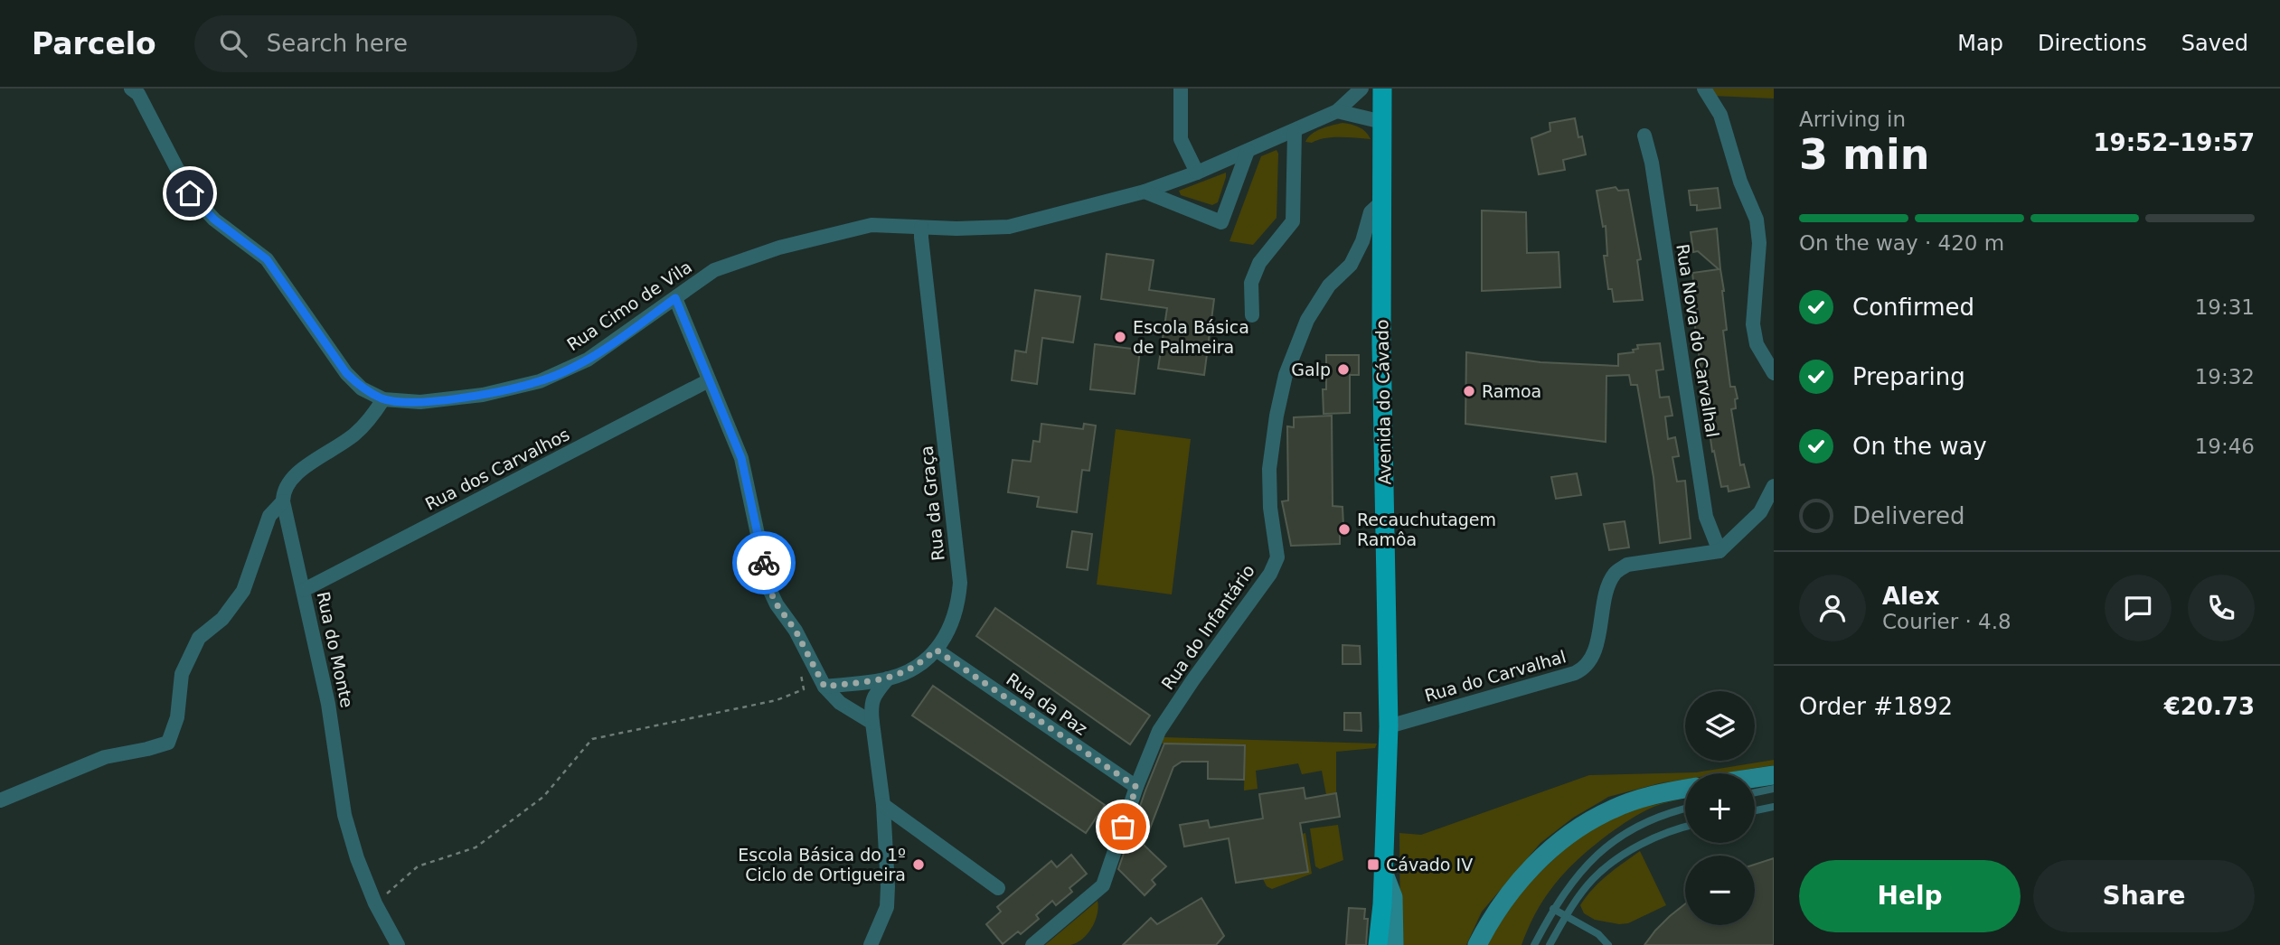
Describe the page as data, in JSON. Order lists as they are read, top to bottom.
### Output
{
  "streets": {
    "main road": ["Avenida do Cávado"],
    "street": [
      "Rua Cimo de Vila",
      "Rua Nova do Carvalhal",
      "Rua dos Carvalhos",
      "Rua da Graça",
      "Rua do Infantário",
      "Rua do Monte",
      "Rua do Carvalhal",
      "Rua da Paz"
    ]
  },
  "crossings": [
    ["Rua Cimo de Vila", "Rua da Graça"],
    ["Rua Nova do Carvalhal", "Rua do Carvalhal"],
    ["Avenida do Cávado", "Rua do Infantário"],
    ["Avenida do Cávado", "Rua do Carvalhal"],
    ["Rua dos Carvalhos", "Rua do Monte"],
    ["Rua da Graça", "Rua da Paz"],
    ["Rua do Infantário", "Rua da Paz"]
  ],
  "places": {
    "other": [
      "Escola Básica de Palmeira",
      "Galp",
      "Ramoa",
      "Recauchutagem Ramôa",
      "Escola Básica do 1º Ciclo de Ortigueira"
    ],
    "transit": ["Cávado IV"]
  },
  "page": {
    "header": "Parcelo",
    "search": "Search here",
    "nav": ["Map", "Directions", "Saved"],
    "heading": ["3 min", "Arriving in", "19:52–19:57"],
    "panel": [
      "Alex",
      "Courier · 4.8",
      "Order #1892",
      "€20.73"
    ],
    "bar": "On the way · 420 m",
    "list": [
      ["Confirmed", "19:31"],
      ["Preparing", "19:32"],
      ["On the way", "19:46"],
      "Delivered"
    ],
    "map_buttons": ["+", "−"],
    "buttons": ["Help", "Share"]
  }
}
